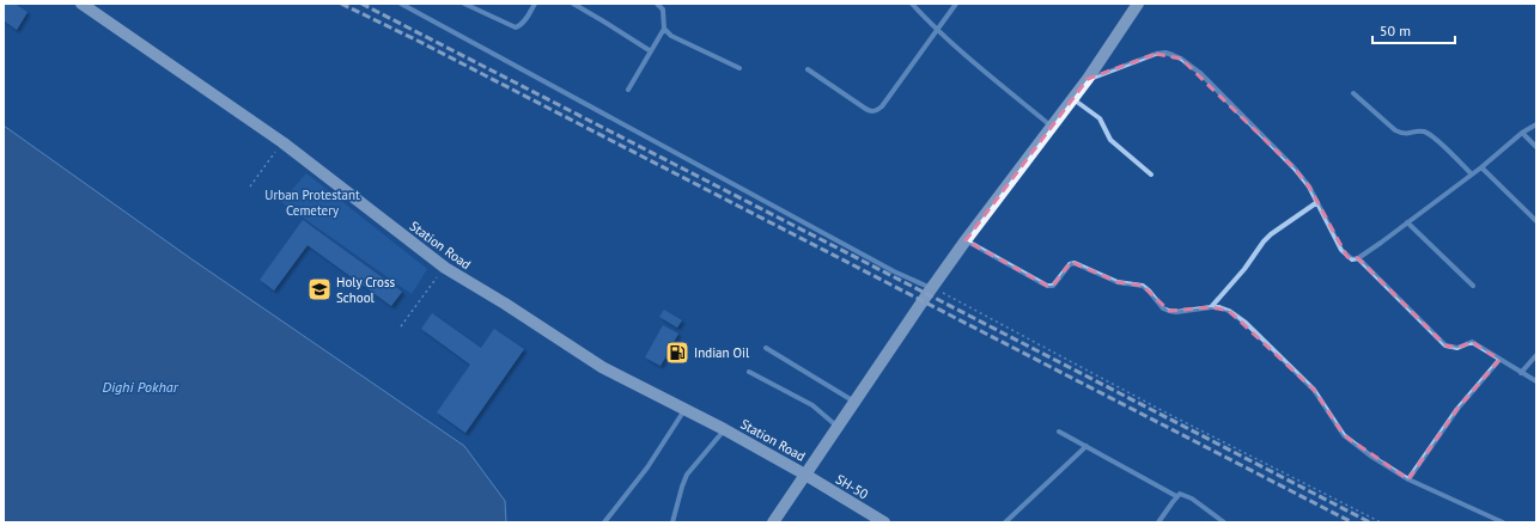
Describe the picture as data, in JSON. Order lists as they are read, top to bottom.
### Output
{
  "streets": {
    "main road": ["Station Road", "SH-50"]
  },
  "crossings": [
    ["Station Road", "SH-50"]
  ],
  "water": ["Dighi Pokhar"],
  "parks": ["Urban Protestant Cemetery"],
  "places": {
    "school or university": ["Holy Cross School"],
    "fuel station": ["Indian Oil"]
  },
  "scale_bar": "50 m"
}
